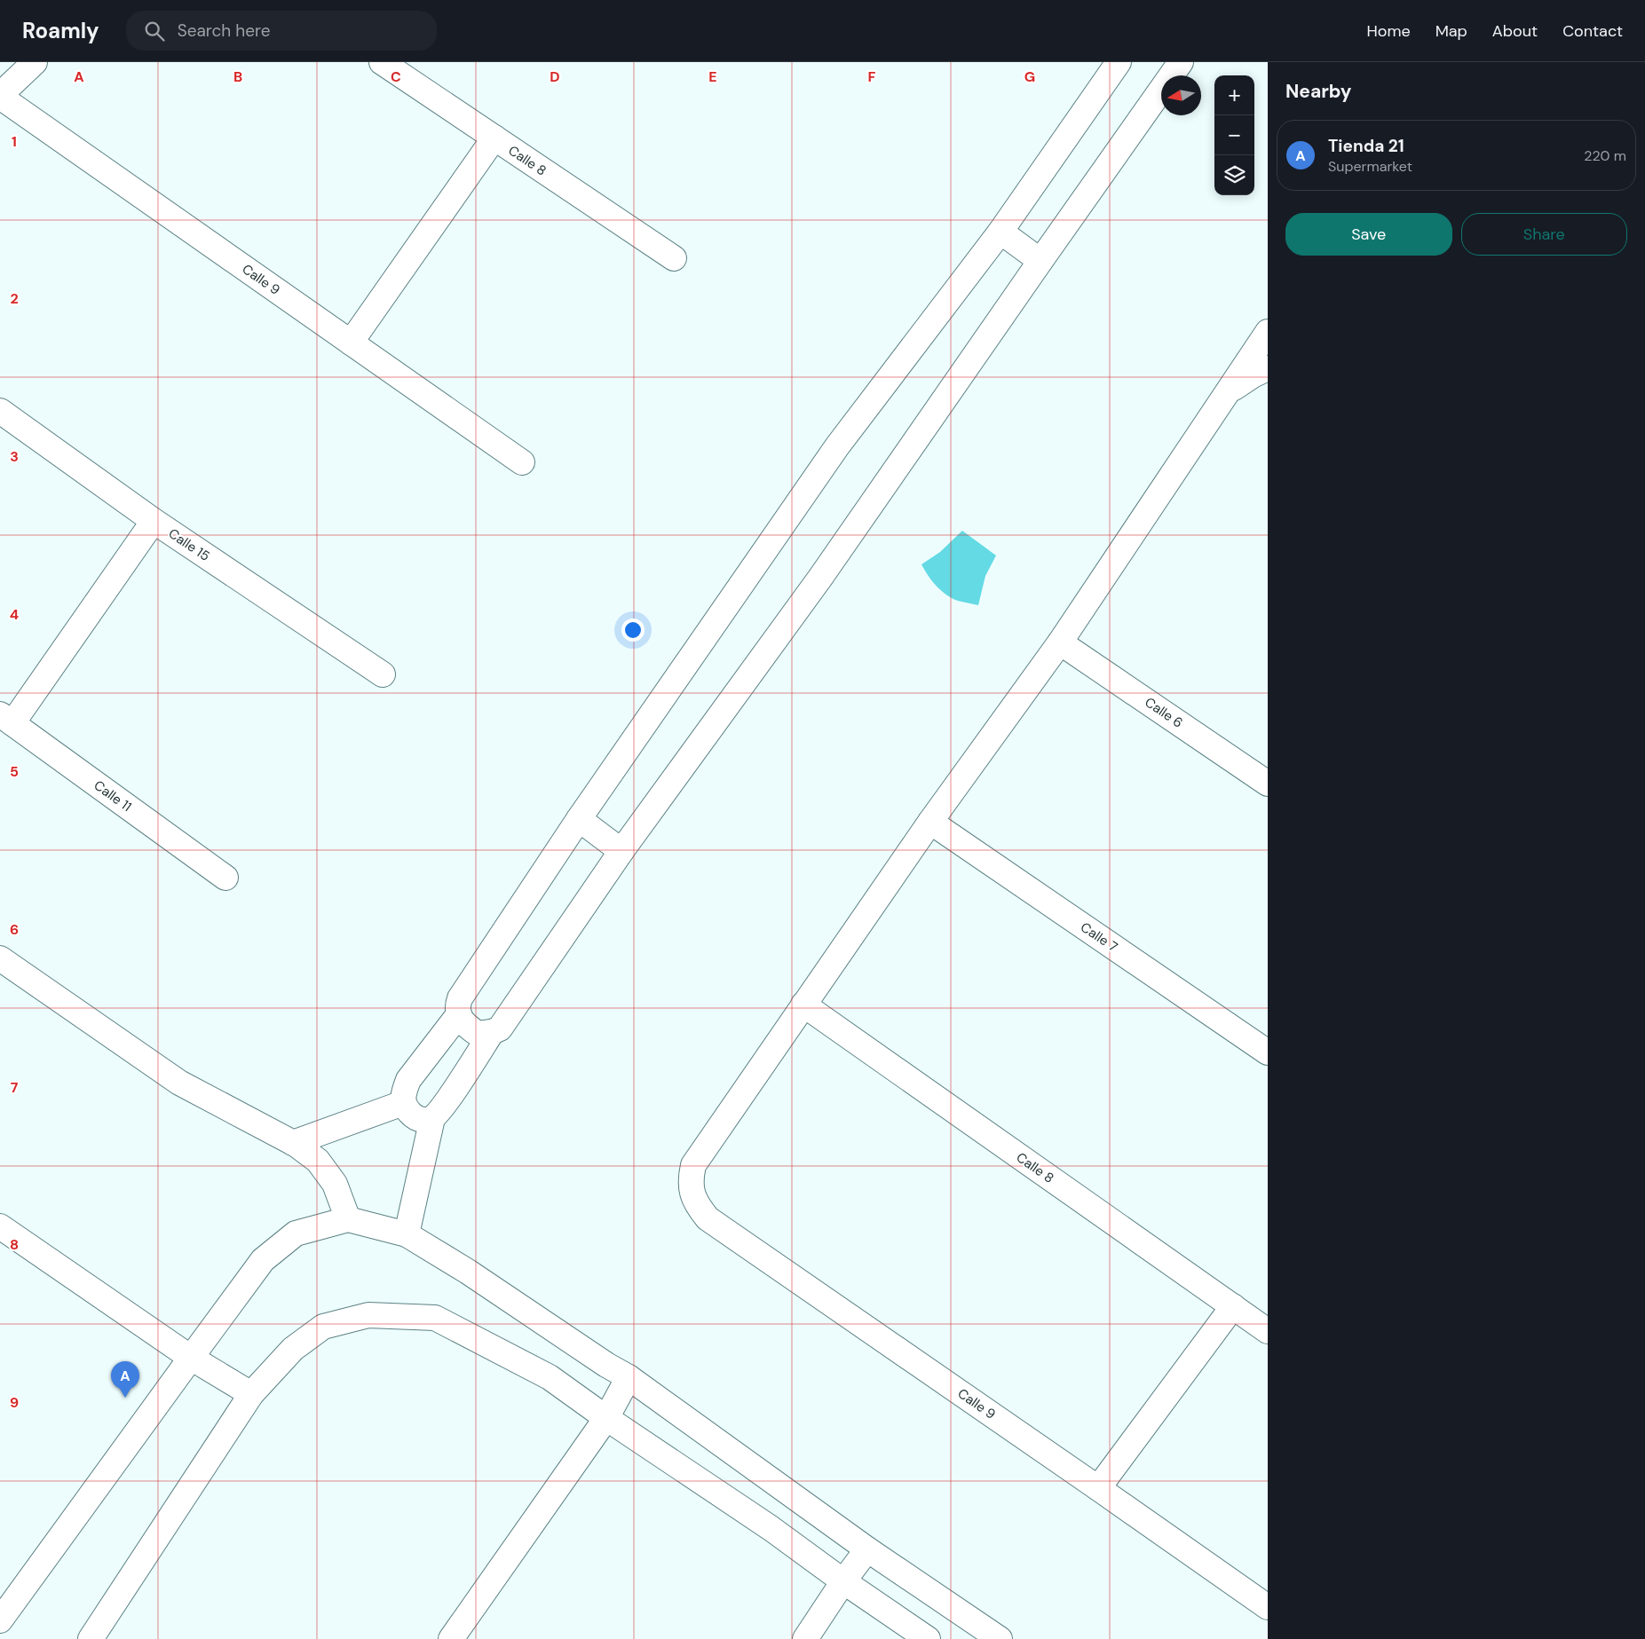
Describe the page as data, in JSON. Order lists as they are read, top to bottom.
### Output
{
  "streets": {
    "street": [
      "Calle 8",
      "Calle 9",
      "Calle 15",
      "Calle 6",
      "Calle 11",
      "Calle 7"
    ]
  },
  "crossings": [
    ["Calle 8", "Calle 9"]
  ],
  "north": "left",
  "page": {
    "header": "Roamly",
    "search": "Search here",
    "nav": [
      "Home",
      "Map",
      "About",
      "Contact"
    ],
    "heading": "Nearby",
    "map_buttons": ["+", "−"],
    "list": [
      {
        "mark": "A",
        "name": "Tienda 21",
        "note": "Supermarket",
        "value": "220 m"
      }
    ],
    "buttons": ["Save", "Share"],
    "pins": "A"
  },
  "grid": {
    "columns": [
      "A",
      "B",
      "C",
      "D",
      "E",
      "F",
      "G"
    ],
    "rows": [
      "1",
      "2",
      "3",
      "4",
      "5",
      "6",
      "7",
      "8",
      "9"
    ]
  }
}
